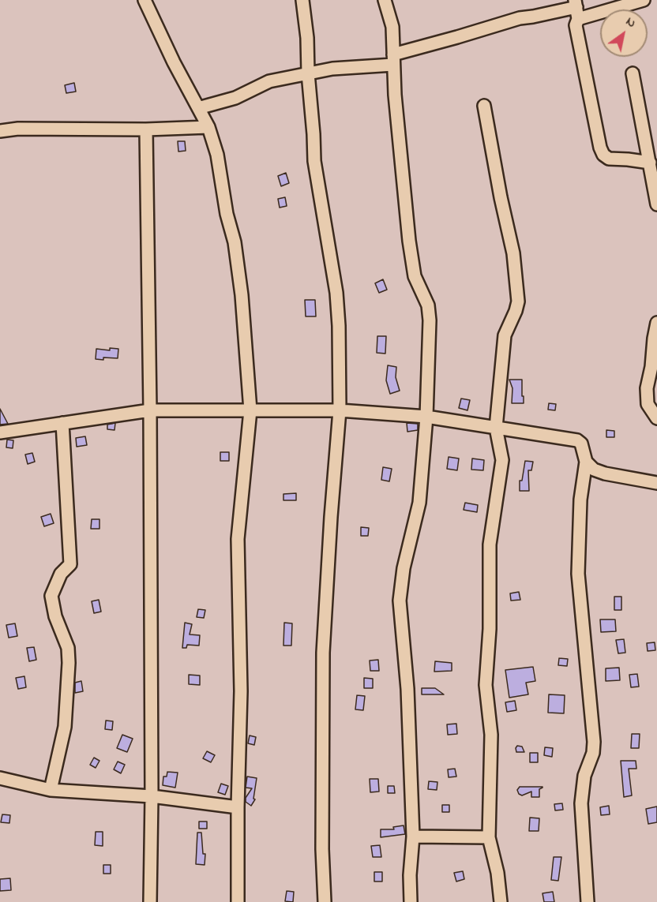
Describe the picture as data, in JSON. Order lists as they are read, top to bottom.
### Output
{
  "north": "top right"
}
